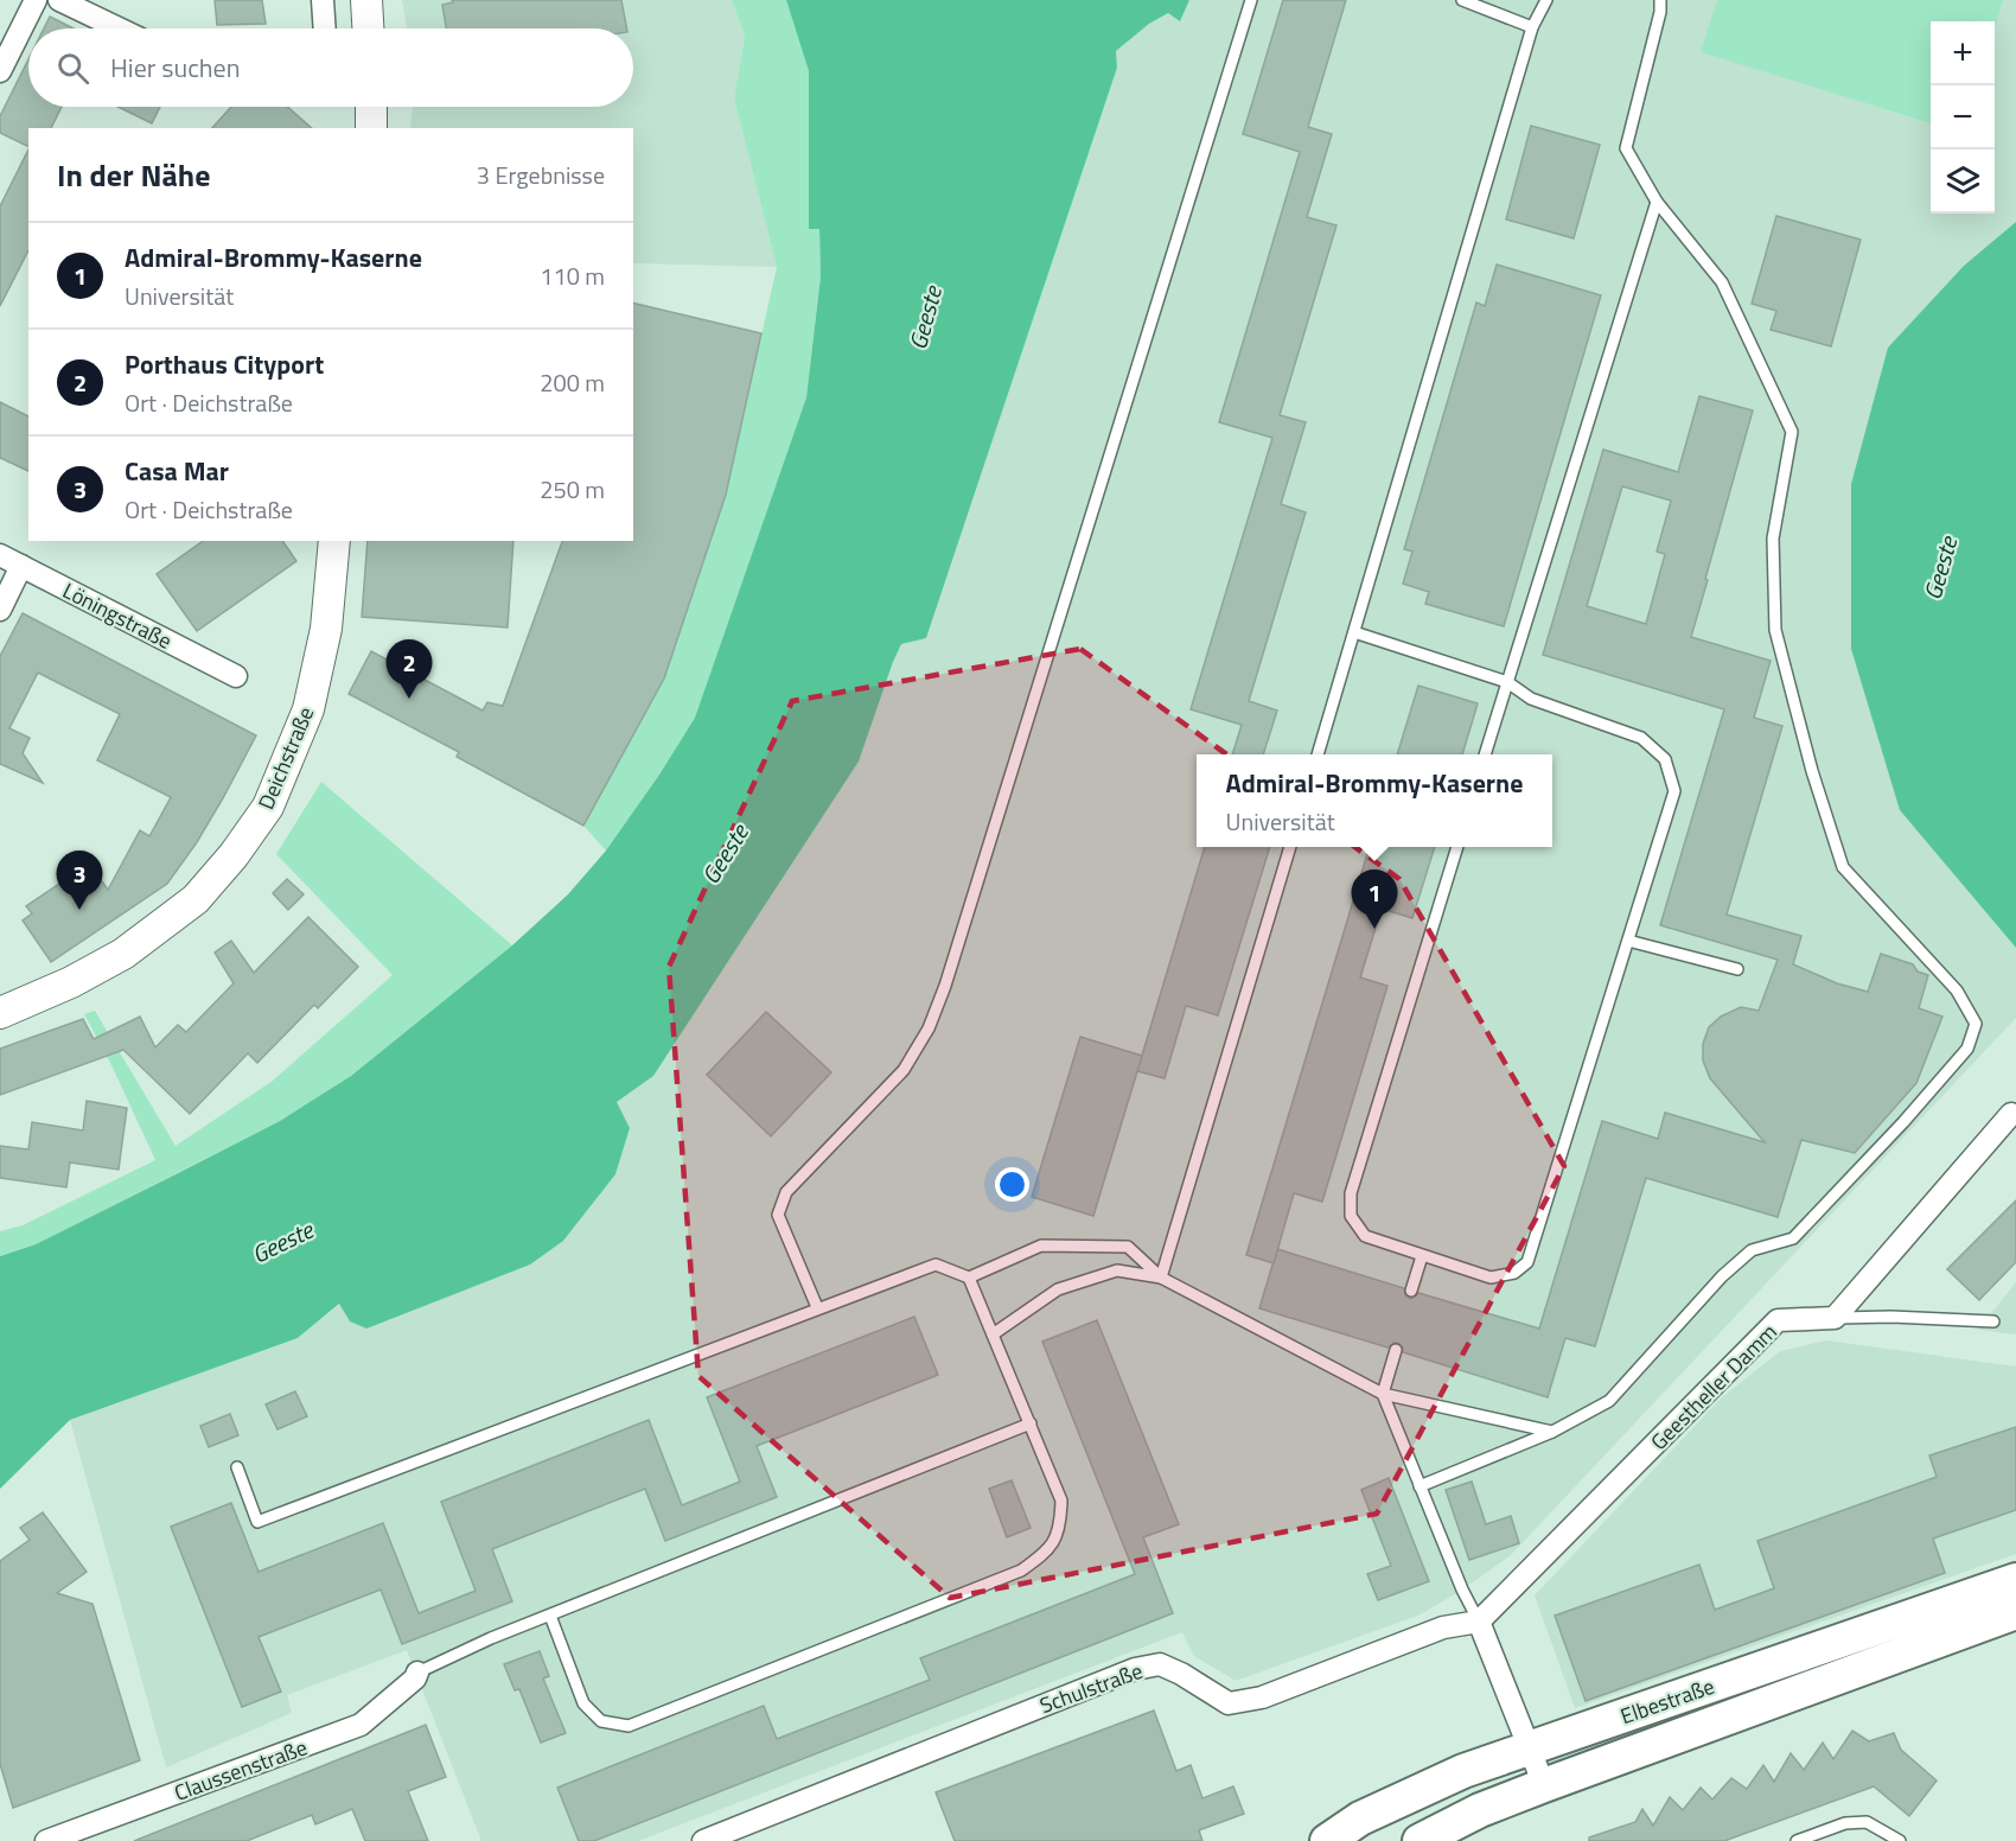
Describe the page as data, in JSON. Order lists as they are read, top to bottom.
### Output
{
  "streets": {
    "main road": ["Deichstraße", "Elbestraße"],
    "street": [
      "Löningstraße",
      "Geestheller Damm",
      "Schulstraße",
      "Claussenstraße"
    ]
  },
  "crossings": [
    ["Geestheller Damm", "Schulstraße"]
  ],
  "water": ["Geeste"],
  "page": {
    "map_buttons": ["+", "−"],
    "search": "Hier suchen",
    "heading": ["In der Nähe", "3 Ergebnisse"],
    "list": [
      {
        "mark": "1",
        "name": "Admiral-Brommy-Kaserne",
        "note": "Universität",
        "value": "110 m"
      },
      {
        "mark": "2",
        "name": "Porthaus Cityport",
        "note": "Ort · Deichstraße",
        "value": "200 m"
      },
      {
        "mark": "3",
        "name": "Casa Mar",
        "note": "Ort · Deichstraße",
        "value": "250 m"
      }
    ],
    "pins": ["2", "3", "1"],
    "popup": ["Admiral-Brommy-Kaserne", "Universität"]
  }
}
